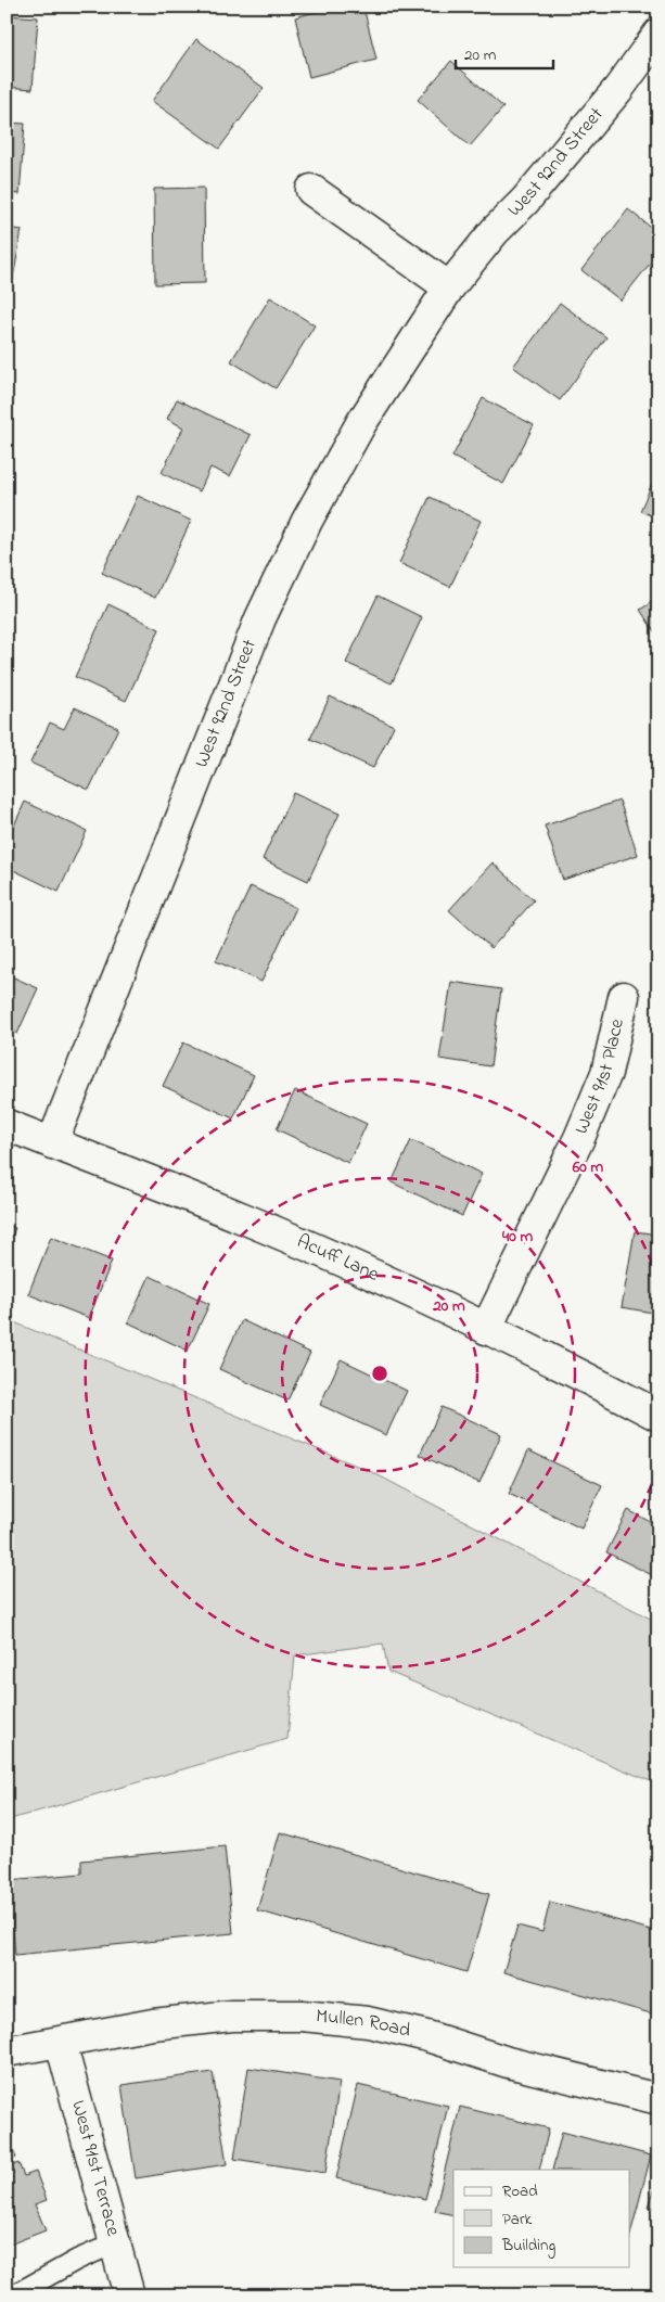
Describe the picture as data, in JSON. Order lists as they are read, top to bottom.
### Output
{
  "streets": {
    "street": [
      "West 92nd Street",
      "West 91st Place",
      "Acuff Lane",
      "Mullen Road",
      "West 91st Terrace"
    ]
  },
  "crossings": [
    ["West 92nd Street", "Acuff Lane"],
    ["West 91st Place", "Acuff Lane"],
    ["Mullen Road", "West 91st Terrace"]
  ],
  "legend": ["Road", "Park", "Building"],
  "scale_bar": "20 m",
  "rings": ["60 m", "40 m", "20 m"]
}
